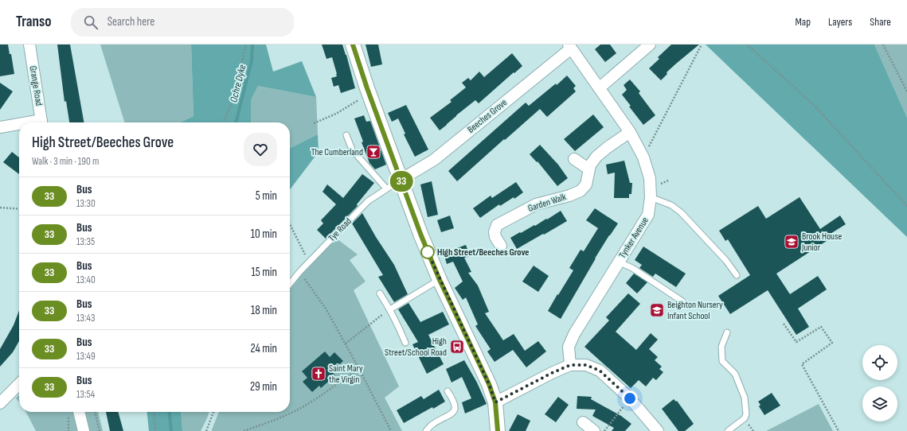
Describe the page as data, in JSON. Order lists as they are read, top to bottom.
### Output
{
  "streets": {
    "street": [
      "Grange Road",
      "Beeches Grove",
      "Garden Walk",
      "Tynker Avenue"
    ],
    "lane": ["Tye Road"]
  },
  "crossings": [
    ["Beeches Grove", "Tye Road"],
    ["Beeches Grove", "Tynker Avenue"],
    ["Garden Walk", "Tynker Avenue"]
  ],
  "water": ["Ochre Dyke"],
  "places": {
    "bar": ["The Cumberland"],
    "school or university": ["Brook House Junior", "Beighton Nursery Infant School"],
    "other": ["High Street/Beeches Grove"],
    "bus stop": ["High Street/School Road"],
    "church": ["Saint Mary the Virgin"]
  },
  "lines": ["bus line 33"],
  "page": {
    "header": "Transo",
    "search": "Search here",
    "nav": ["Map", "Layers", "Share"],
    "on_map": "33",
    "heading": ["High Street/Beeches Grove", "Walk · 3 min · 190 m"],
    "list": [
      {
        "mark": "33",
        "name": "Bus",
        "note": "13:30",
        "value": "5 min"
      },
      {
        "mark": "33",
        "name": "Bus",
        "note": "13:35",
        "value": "10 min"
      },
      {
        "mark": "33",
        "name": "Bus",
        "note": "13:40",
        "value": "15 min"
      },
      {
        "mark": "33",
        "name": "Bus",
        "note": "13:43",
        "value": "18 min"
      },
      {
        "mark": "33",
        "name": "Bus",
        "note": "13:49",
        "value": "24 min"
      },
      {
        "mark": "33",
        "name": "Bus",
        "note": "13:54",
        "value": "29 min"
      }
    ]
  }
}
